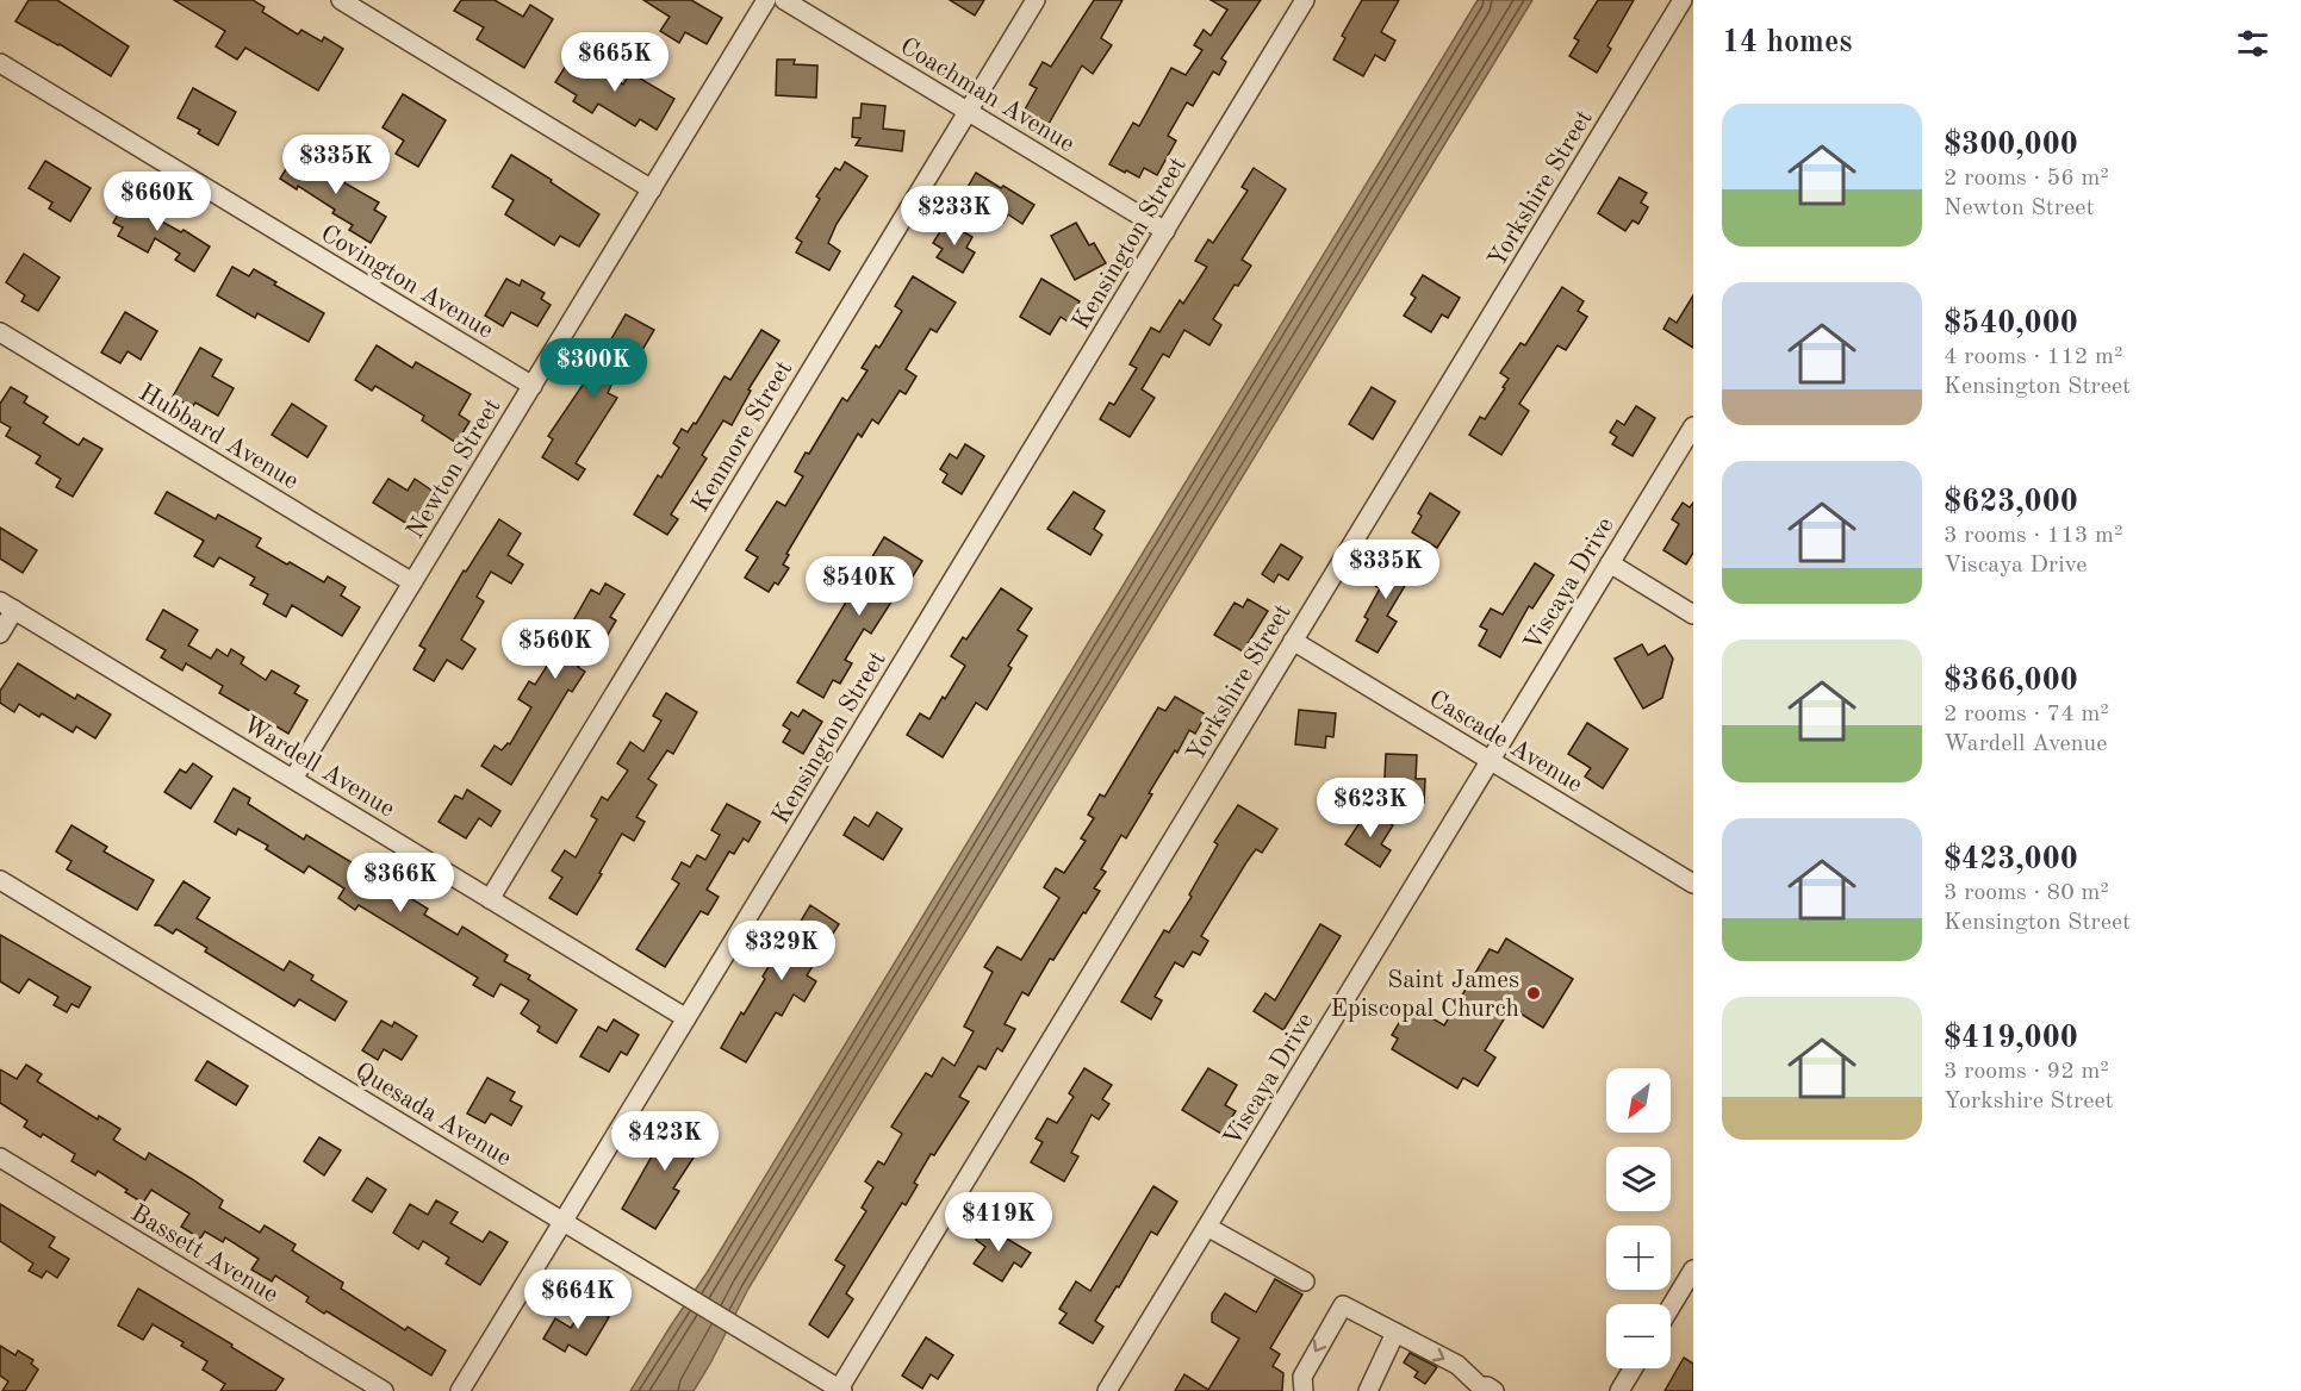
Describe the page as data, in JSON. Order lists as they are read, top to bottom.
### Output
{
  "streets": {
    "street": [
      "Coachman Avenue",
      "Yorkshire Street",
      "Kensington Street",
      "Covington Avenue",
      "Hubbard Avenue",
      "Kenmore Street",
      "Newton Street",
      "Viscaya Drive",
      "Cascade Avenue",
      "Wardell Avenue",
      "Quesada Avenue",
      "Bassett Avenue"
    ]
  },
  "crossings": [
    ["Coachman Avenue", "Kensington Street"],
    ["Coachman Avenue", "Kenmore Street"],
    ["Yorkshire Street", "Cascade Avenue"],
    ["Yorkshire Street", "Quesada Avenue"],
    ["Kensington Street", "Wardell Avenue"],
    ["Kensington Street", "Quesada Avenue"],
    ["Covington Avenue", "Newton Street"],
    ["Hubbard Avenue", "Newton Street"],
    ["Kenmore Street", "Wardell Avenue"],
    ["Newton Street", "Wardell Avenue"],
    ["Viscaya Drive", "Cascade Avenue"]
  ],
  "places": ["Saint James Episcopal Church"],
  "north": "bottom left",
  "page": {
    "heading": "14 homes",
    "price": [
      "$665K",
      "$335K",
      "$660K",
      "$233K",
      "$300K",
      "$335K",
      "$540K",
      "$560K",
      "$623K",
      "$366K",
      "$329K",
      "$423K",
      "$419K",
      "$664K"
    ],
    "list": [
      {
        "name": "$300,000",
        "note": "2 rooms · 56 m² · Newton Street"
      },
      {
        "name": "$540,000",
        "note": "4 rooms · 112 m² · Kensington Street"
      },
      {
        "name": "$623,000",
        "note": "3 rooms · 113 m² · Viscaya Drive"
      },
      {
        "name": "$366,000",
        "note": "2 rooms · 74 m² · Wardell Avenue"
      },
      {
        "name": "$423,000",
        "note": "3 rooms · 80 m² · Kensington Street"
      },
      {
        "name": "$419,000",
        "note": "3 rooms · 92 m² · Yorkshire Street"
      }
    ],
    "map_buttons": ["+", "−"]
  }
}
